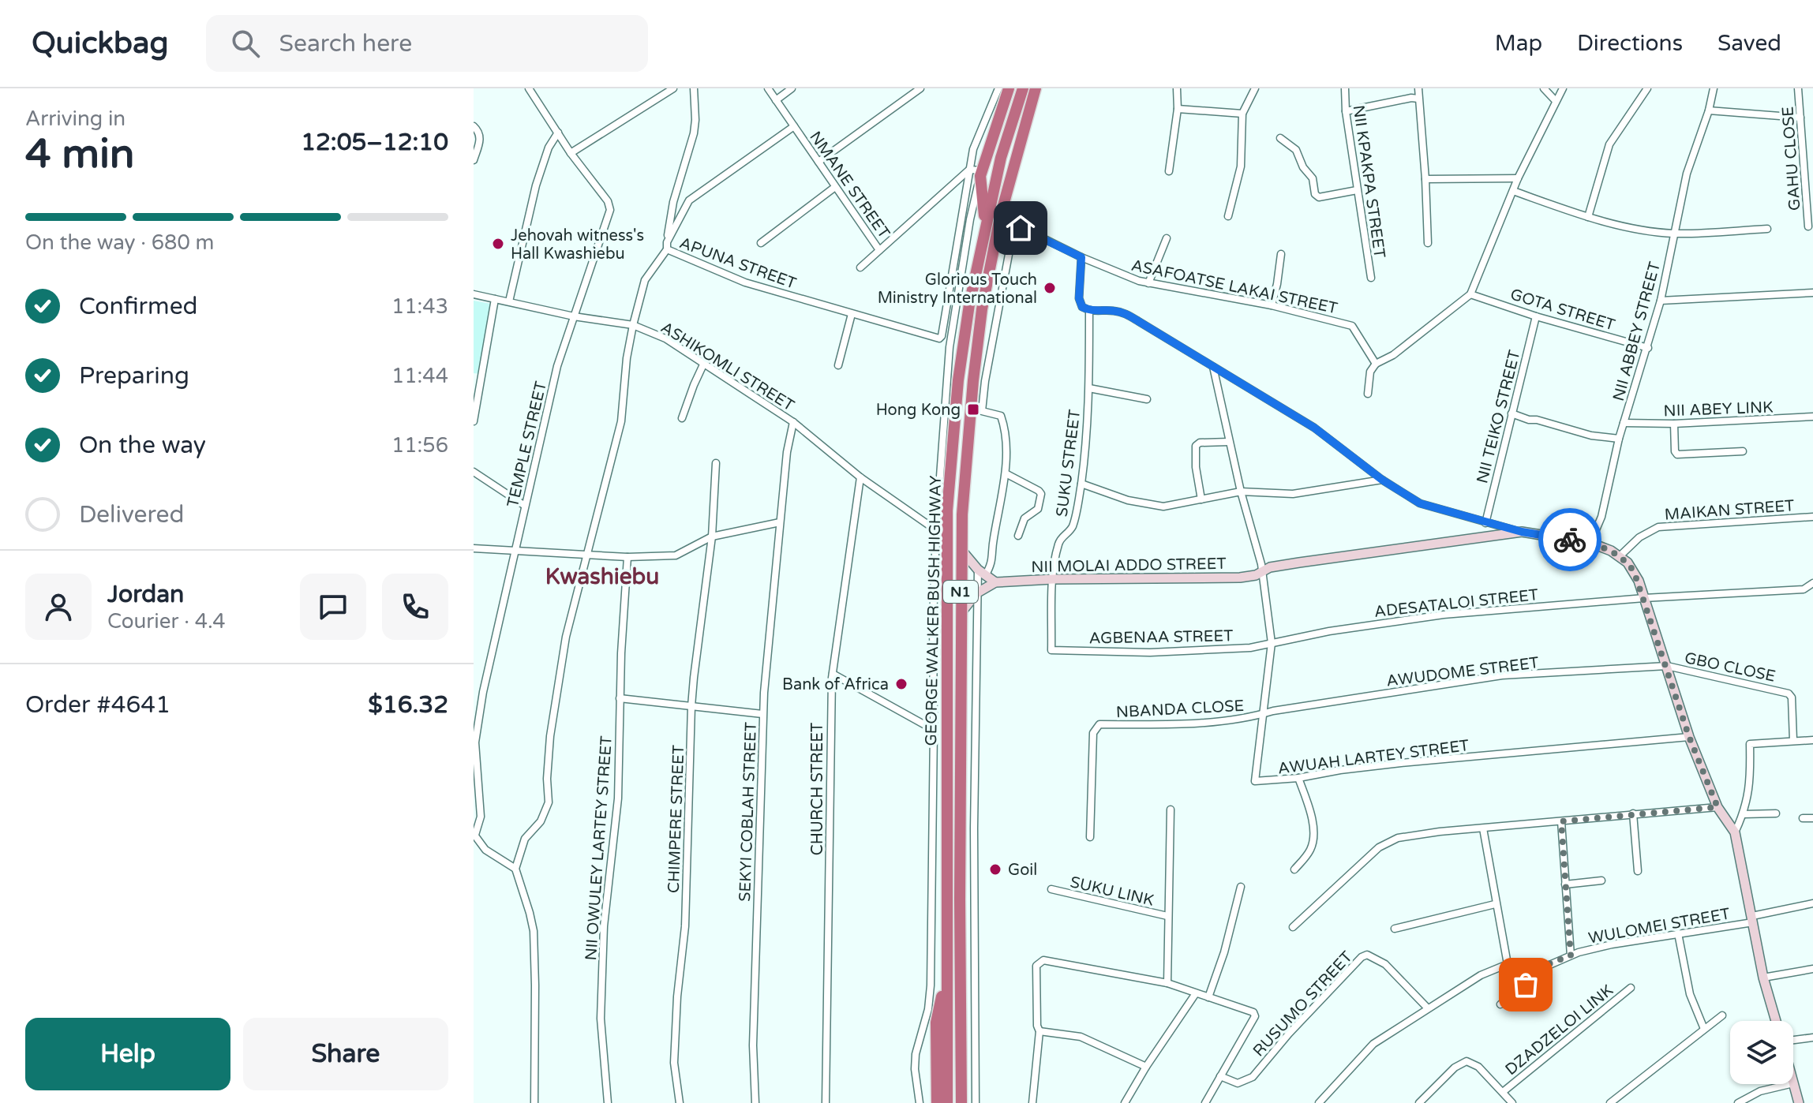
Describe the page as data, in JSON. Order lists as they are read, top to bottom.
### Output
{
  "streets": {
    "highway": ["N1", "GEORGE WALKER BUSH HIGHWAY"],
    "street": [
      "GAHU CLOSE",
      "NII KPAKPA STREET",
      "NMANE STREET",
      "APUNA STREET",
      "ASAFOATSE LAKAI STREET",
      "GOTA STREET",
      "NII ABBEY STREET",
      "ASHIKOMLI STREET",
      "NII ABEY LINK",
      "NII TEIKO STREET",
      "TEMPLE STREET",
      "SUKU STREET",
      "MAIKAN STREET",
      "NII MOLAI ADDO STREET",
      "ADESATALOI STREET",
      "AGBENAA STREET",
      "GBO CLOSE",
      "AWUDOME STREET",
      "NBANDA CLOSE",
      "AWUAH LARTEY STREET",
      "CHURCH STREET",
      "SEKYI COBLAH STREET",
      "CHIMPERE STREET",
      "NII OWULEY LARTEY STREET",
      "SUKU LINK",
      "WULOMEI STREET",
      "RUSUMO STREET",
      "DZADZELOI LINK"
    ]
  },
  "crossings": [
    ["NMANE STREET", "APUNA STREET"],
    ["ASAFOATSE LAKAI STREET", "SUKU STREET"],
    ["ASAFOATSE LAKAI STREET", "GEORGE WALKER BUSH HIGHWAY"],
    ["GOTA STREET", "NII ABBEY STREET"],
    ["GOTA STREET", "NII TEIKO STREET"],
    ["NII ABBEY STREET", "NII ABEY LINK"],
    ["NII ABBEY STREET", "NII MOLAI ADDO STREET"],
    ["ASHIKOMLI STREET", "TEMPLE STREET"],
    ["ASHIKOMLI STREET", "CHURCH STREET"],
    ["ASHIKOMLI STREET", "SEKYI COBLAH STREET"],
    ["SUKU STREET", "NII MOLAI ADDO STREET"],
    ["SUKU STREET", "AGBENAA STREET"],
    ["MAIKAN STREET", "NII MOLAI ADDO STREET"],
    ["NII MOLAI ADDO STREET", "GEORGE WALKER BUSH HIGHWAY"],
    ["NII MOLAI ADDO STREET", "AWUAH LARTEY STREET"],
    ["ADESATALOI STREET", "AGBENAA STREET"],
    ["ADESATALOI STREET", "AWUAH LARTEY STREET"],
    ["AGBENAA STREET", "AWUAH LARTEY STREET"],
    ["GBO CLOSE", "AWUDOME STREET"],
    ["AWUDOME STREET", "NBANDA CLOSE"],
    ["AWUDOME STREET", "AWUAH LARTEY STREET"],
    ["NBANDA CLOSE", "AWUAH LARTEY STREET"]
  ],
  "districts": ["Kwashiebu"],
  "places": {
    "other": [
      "Jehovah witness's Hall Kwashiebu",
      "Glorious Touch Ministry International",
      "Bank of Africa",
      "Goil"
    ],
    "transit": ["Hong Kong"]
  },
  "page": {
    "header": "Quickbag",
    "search": "Search here",
    "nav": ["Map", "Directions", "Saved"],
    "heading": ["4 min", "Arriving in", "12:05–12:10"],
    "panel": [
      "Jordan",
      "Courier · 4.4",
      "Order #4641",
      "$16.32"
    ],
    "bar": "On the way · 680 m",
    "list": [
      ["Confirmed", "11:43"],
      ["Preparing", "11:44"],
      ["On the way", "11:56"],
      "Delivered"
    ],
    "buttons": ["Help", "Share"]
  }
}
